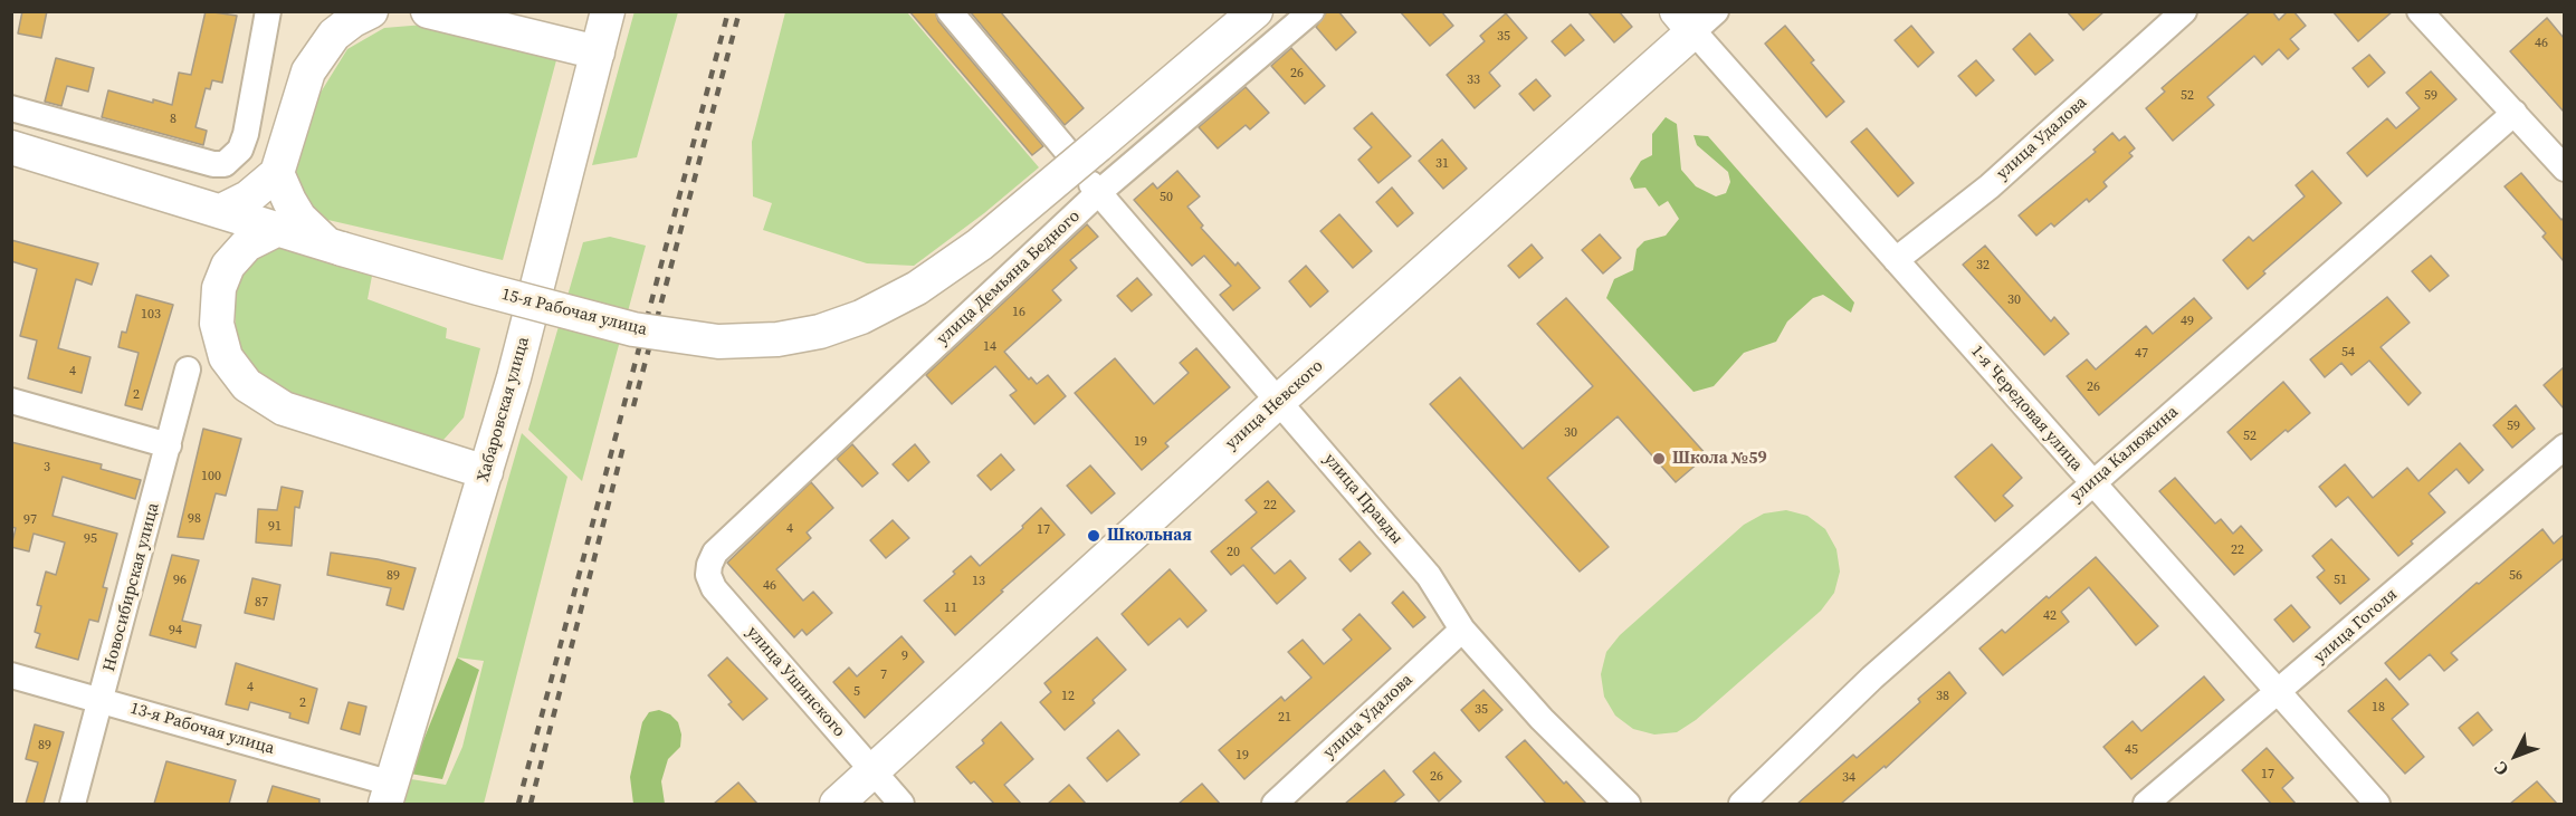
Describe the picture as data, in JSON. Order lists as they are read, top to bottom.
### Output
{
  "streets": {
    "main road": ["15-я Рабочая улица", "улица Невского", "Хабаровская улица"],
    "street": [
      "улица Удалова",
      "улица Демьяна Бедного",
      "1-я Чередовая улица",
      "улица Калюжина",
      "улица Правды",
      "Новосибирская улица",
      "улица Гоголя",
      "улица Ушинского",
      "13-я Рабочая улица"
    ]
  },
  "crossings": [
    ["улица Удалова", "1-я Чередовая улица"],
    ["улица Удалова", "улица Правды"],
    ["улица Демьяна Бедного", "улица Правды"],
    ["улица Демьяна Бедного", "улица Ушинского"],
    ["улица Невского", "1-я Чередовая улица"],
    ["улица Невского", "улица Правды"],
    ["улица Невского", "улица Ушинского"],
    ["1-я Чередовая улица", "улица Калюжина"],
    ["1-я Чередовая улица", "улица Гоголя"],
    ["Хабаровская улица", "13-я Рабочая улица"],
    ["Новосибирская улица", "13-я Рабочая улица"]
  ],
  "places": ["Школа №59", "Школьная"],
  "house_numbers": [
    "35",
    "46",
    "26",
    "33",
    "52",
    "59",
    "8",
    "31",
    "50",
    "32",
    "30",
    "16",
    "103",
    "49",
    "14",
    "54",
    "47",
    "4",
    "26",
    "2",
    "59",
    "30",
    "52",
    "19",
    "3",
    "100",
    "22",
    "98",
    "97",
    "91",
    "4",
    "17",
    "95",
    "22",
    "20",
    "89",
    "56",
    "96",
    "51",
    "13",
    "46",
    "87",
    "11",
    "42",
    "94",
    "9",
    "7",
    "4",
    "5",
    "12",
    "38",
    "2",
    "18",
    "35",
    "21",
    "89",
    "45",
    "19",
    "17",
    "26",
    "34"
  ],
  "north": "bottom left"
}
